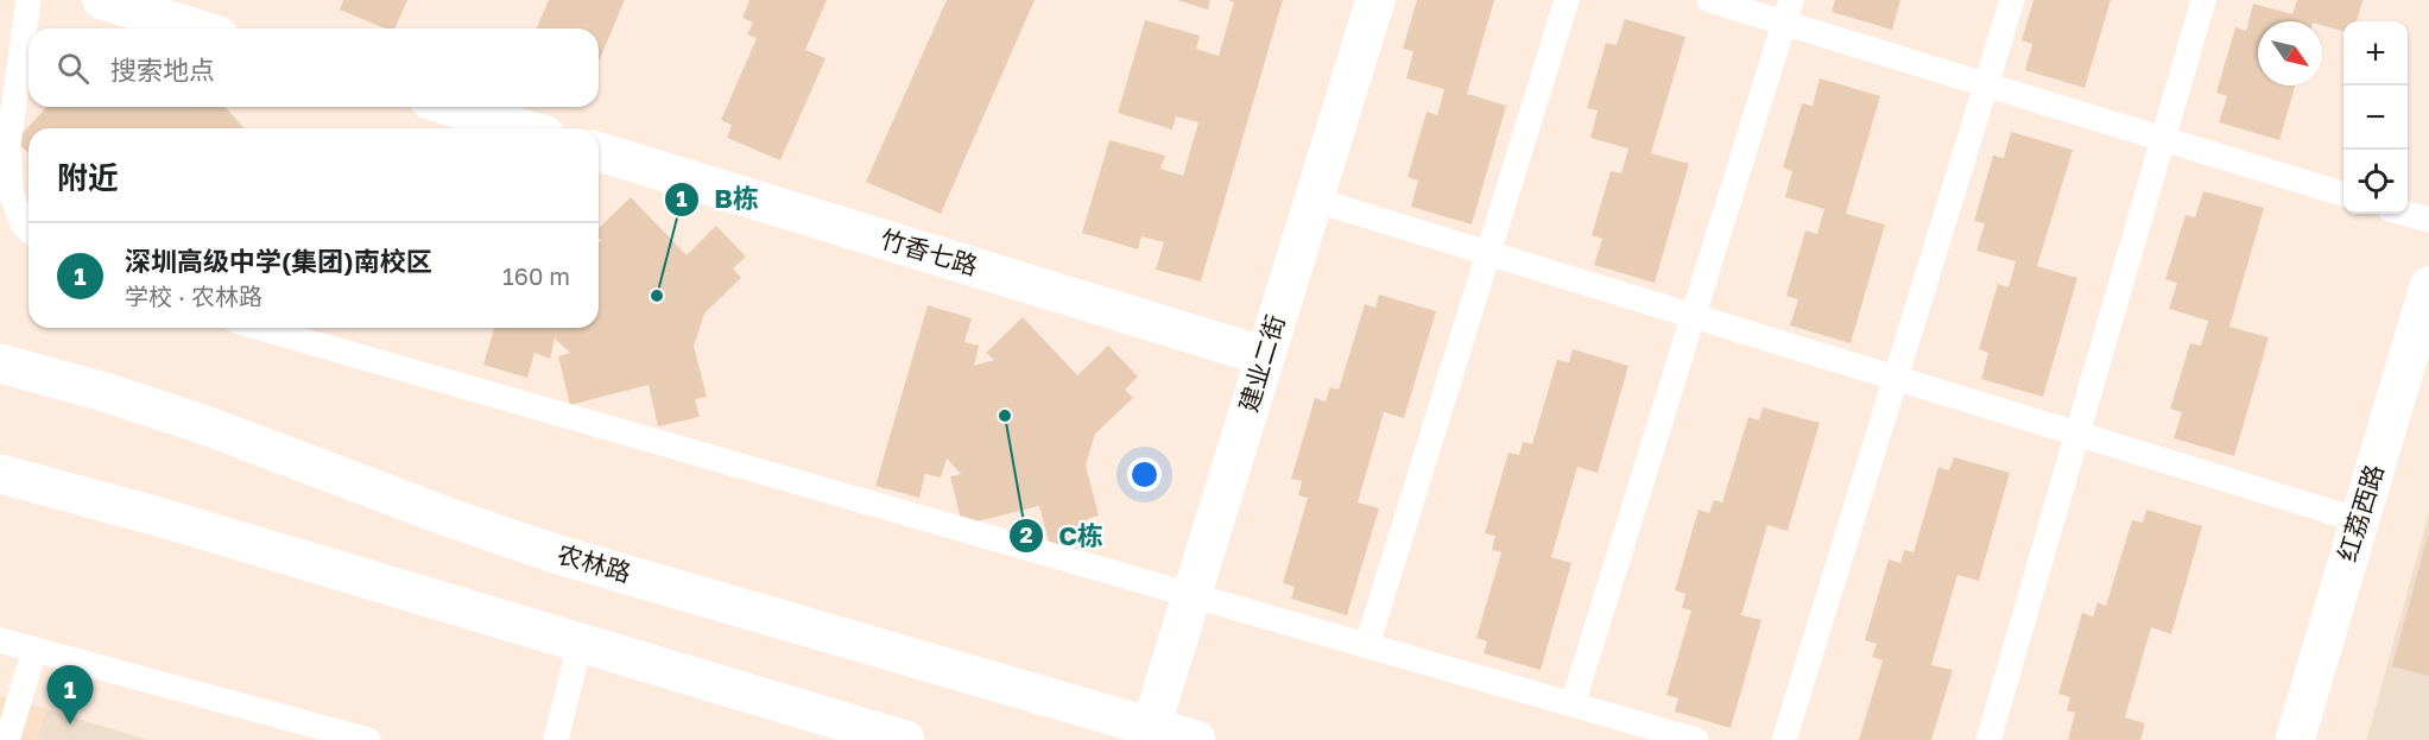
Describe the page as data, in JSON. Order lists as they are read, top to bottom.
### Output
{
  "streets": {
    "main road": [
      "竹香七路",
      "建业二街",
      "红荔西路",
      "农林路"
    ]
  },
  "crossings": [
    ["竹香七路", "建业二街"],
    ["建业二街", "农林路"]
  ],
  "places": ["B栋", "C栋"],
  "north": "bottom right",
  "page": {
    "map_buttons": ["+", "−"],
    "search": "搜索地点",
    "heading": "附近",
    "list": [
      {
        "mark": "1",
        "name": "深圳高级中学(集团)南校区",
        "note": "学校 · 农林路",
        "value": "160 m"
      }
    ],
    "pins": "1"
  }
}
